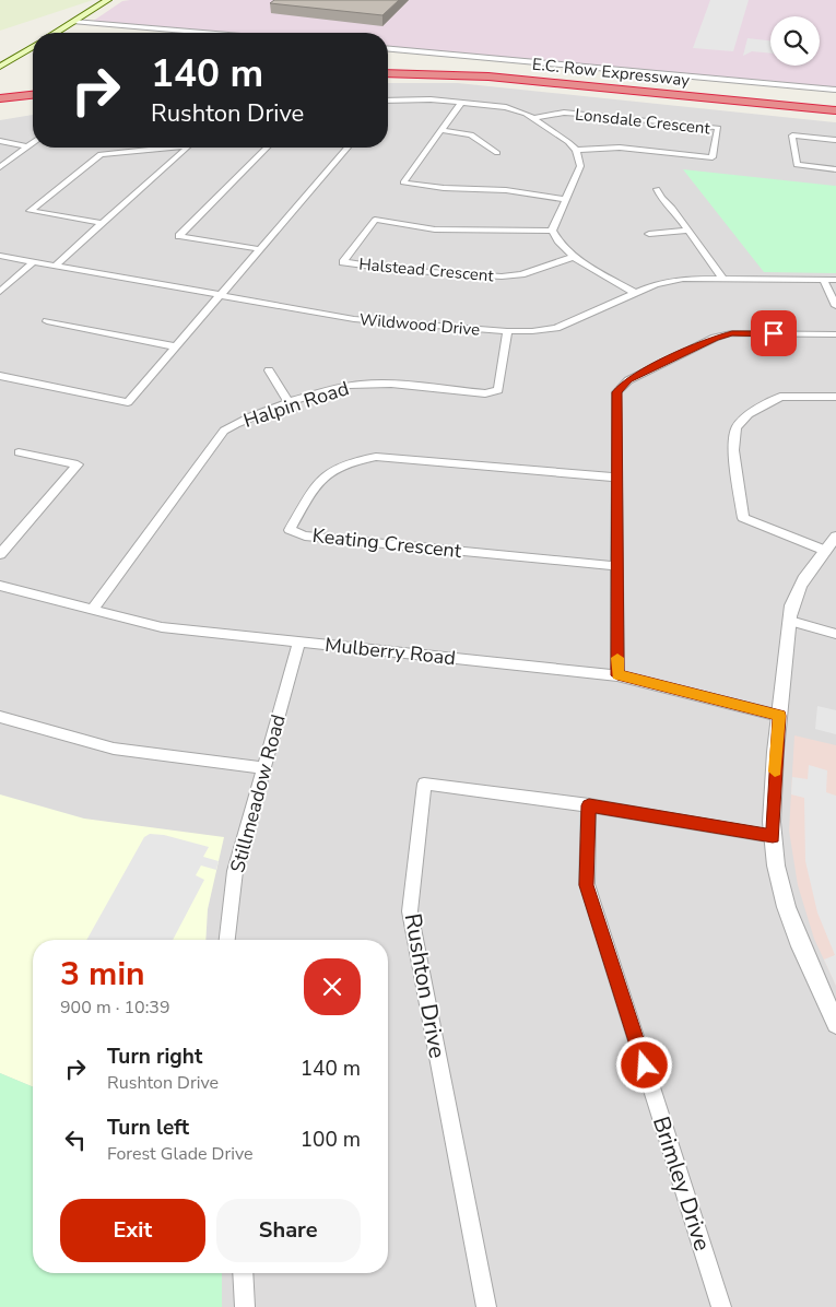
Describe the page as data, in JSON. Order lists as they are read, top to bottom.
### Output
{
  "streets": {
    "highway": ["E.C. Row Expressway"],
    "street": [
      "Lonsdale Crescent",
      "Halstead Crescent",
      "Wildwood Drive",
      "Halpin Road",
      "Keating Crescent",
      "Mulberry Road",
      "Stillmeadow Road",
      "Rushton Drive",
      "Brimley Drive"
    ]
  },
  "crossings": [
    ["Wildwood Drive", "Halpin Road"],
    ["Halpin Road", "Mulberry Road"],
    ["Mulberry Road", "Stillmeadow Road"],
    ["Rushton Drive", "Brimley Drive"]
  ],
  "page": {
    "turn": ["140 m", "Rushton Drive"],
    "heading": ["3 min", "900 m · 10:39"],
    "list": [
      {
        "name": "Turn right",
        "note": "Rushton Drive",
        "value": "140 m"
      },
      {
        "name": "Turn left",
        "note": "Forest Glade Drive",
        "value": "100 m"
      }
    ],
    "buttons": ["Exit", "Share"]
  }
}
